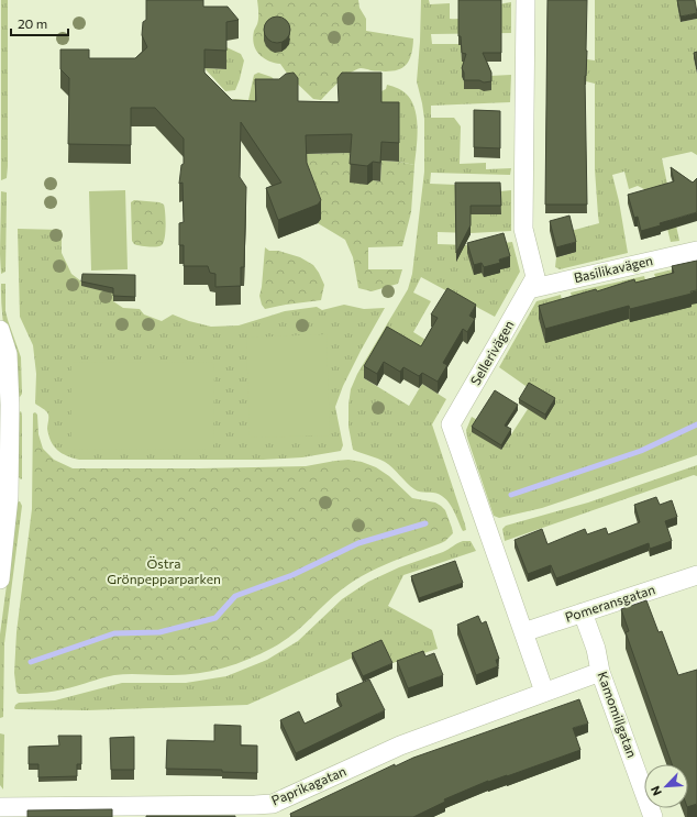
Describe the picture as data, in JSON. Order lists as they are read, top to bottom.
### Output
{
  "streets": {
    "street": [
      "Basilikavägen",
      "Sellerivägen",
      "Pomeransgatan",
      "Kamomillgatan",
      "Paprikagatan"
    ]
  },
  "crossings": [
    ["Basilikavägen", "Sellerivägen"],
    ["Sellerivägen", "Pomeransgatan"],
    ["Sellerivägen", "Paprikagatan"],
    ["Pomeransgatan", "Kamomillgatan"],
    ["Kamomillgatan", "Paprikagatan"]
  ],
  "parks": ["Östra Grönpepparparken"],
  "scale_bar": "20 m",
  "north": "bottom left"
}
